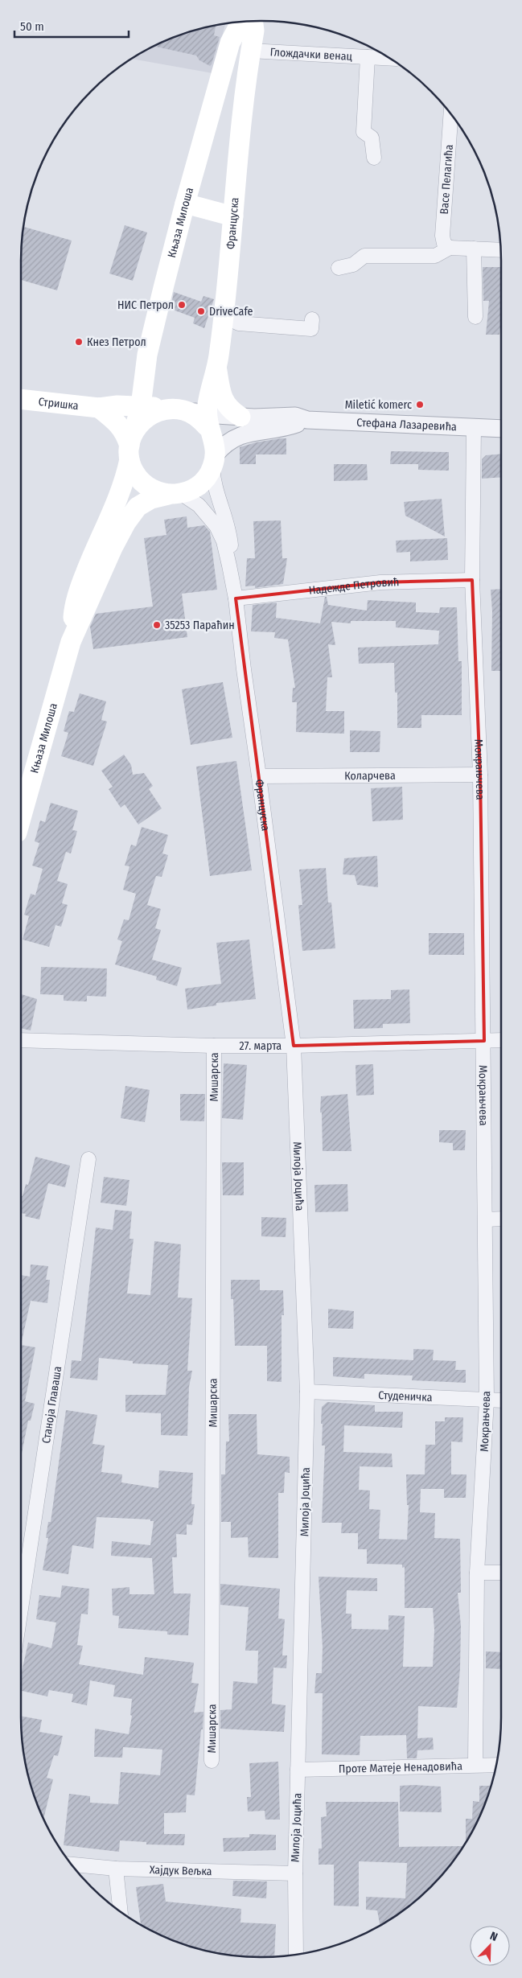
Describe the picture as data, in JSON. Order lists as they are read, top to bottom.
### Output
{
  "streets": {
    "main road": ["Књаза Милоша", "Француска", "Стришка"],
    "street": [
      "Глождачки венац",
      "Васе Пелагића",
      "Стефана Лазаревића",
      "Надежде Петровић",
      "Мокрањчева",
      "Коларчева",
      "27. марта",
      "Мишарска",
      "Милоја Јоцића",
      "Студеничка",
      "Станоја Главаша",
      "Проте Матеје Ненадовића",
      "Хајдук Вељка"
    ]
  },
  "crossings": [
    ["Глождачки венац", "Француска"],
    ["Књаза Милоша", "Француска"],
    ["Књаза Милоша", "Стришка"],
    ["Књаза Милоша", "Стефана Лазаревића"],
    ["Француска", "Стришка"],
    ["Француска", "Стефана Лазаревића"],
    ["Француска", "Надежде Петровић"],
    ["Француска", "Коларчева"],
    ["Француска", "27. марта"],
    ["Француска", "Милоја Јоцића"],
    ["Стришка", "Стефана Лазаревића"],
    ["Стефана Лазаревића", "Мокрањчева"],
    ["Надежде Петровић", "Мокрањчева"],
    ["Мокрањчева", "Коларчева"],
    ["Мокрањчева", "27. марта"],
    ["Мокрањчева", "Студеничка"],
    ["Мокрањчева", "Проте Матеје Ненадовића"],
    ["27. марта", "Мишарска"],
    ["27. марта", "Милоја Јоцића"],
    ["Милоја Јоцића", "Студеничка"],
    ["Милоја Јоцића", "Проте Матеје Ненадовића"],
    ["Милоја Јоцића", "Хајдук Вељка"]
  ],
  "places": [
    "НИС Петрол",
    "DriveCafe",
    "Кнез Петрол",
    "Miletić komerc",
    "35253 Параћин"
  ],
  "scale_bar": "50 m",
  "north": "top right"
}
